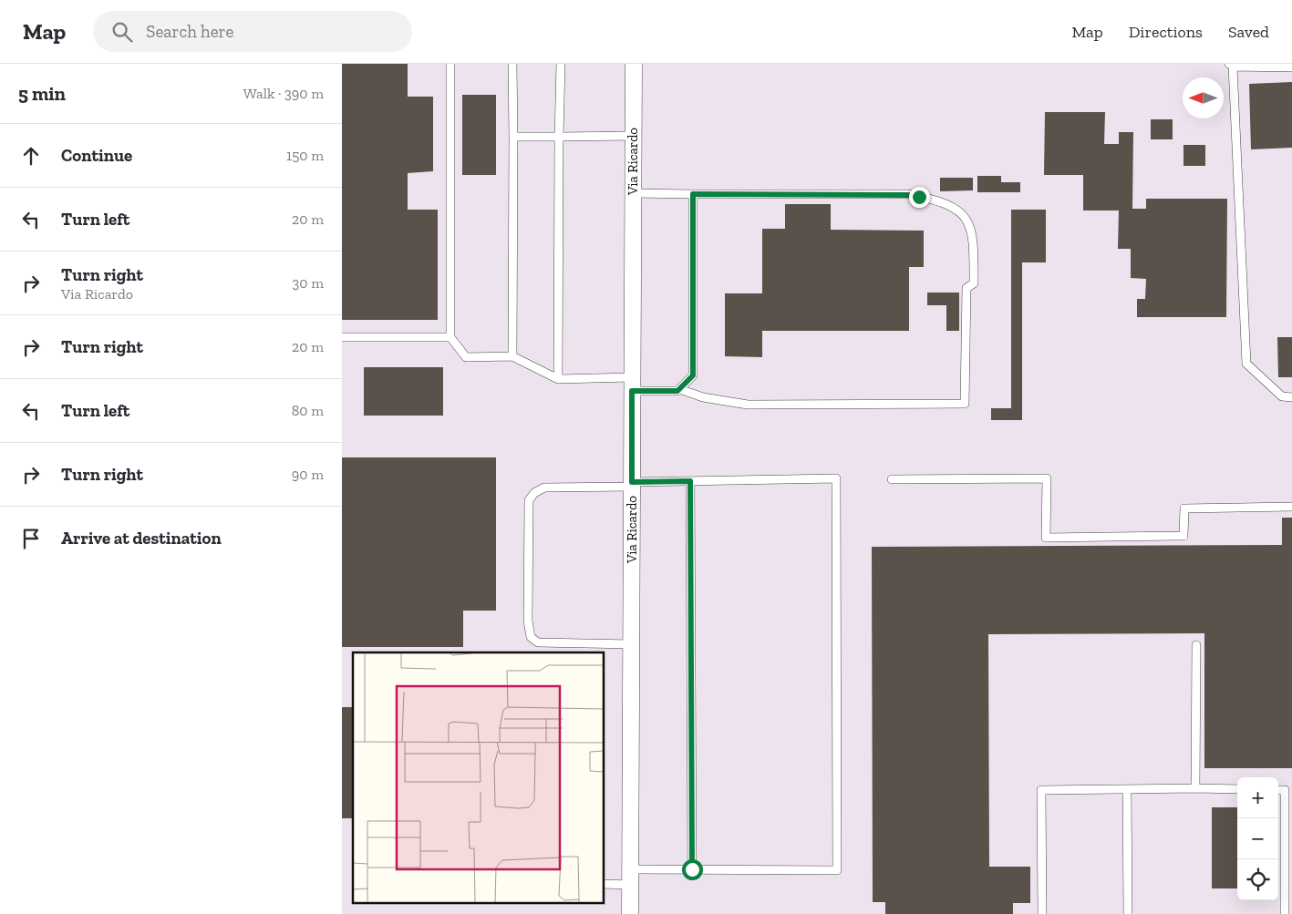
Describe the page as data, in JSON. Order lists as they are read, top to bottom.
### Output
{
  "streets": {
    "street": ["Via Ricardo"]
  },
  "north": "left",
  "page": {
    "header": "Map",
    "search": "Search here",
    "nav": ["Map", "Directions", "Saved"],
    "heading": ["5 min", "Walk · 390 m"],
    "list": [
      ["Continue", "150 m"],
      ["Turn left", "20 m"],
      ["Turn right", "Via Ricardo", "30 m"],
      ["Turn right", "20 m"],
      ["Turn left", "80 m"],
      ["Turn right", "90 m"],
      "Arrive at destination"
    ],
    "map_buttons": ["+", "−"]
  }
}
